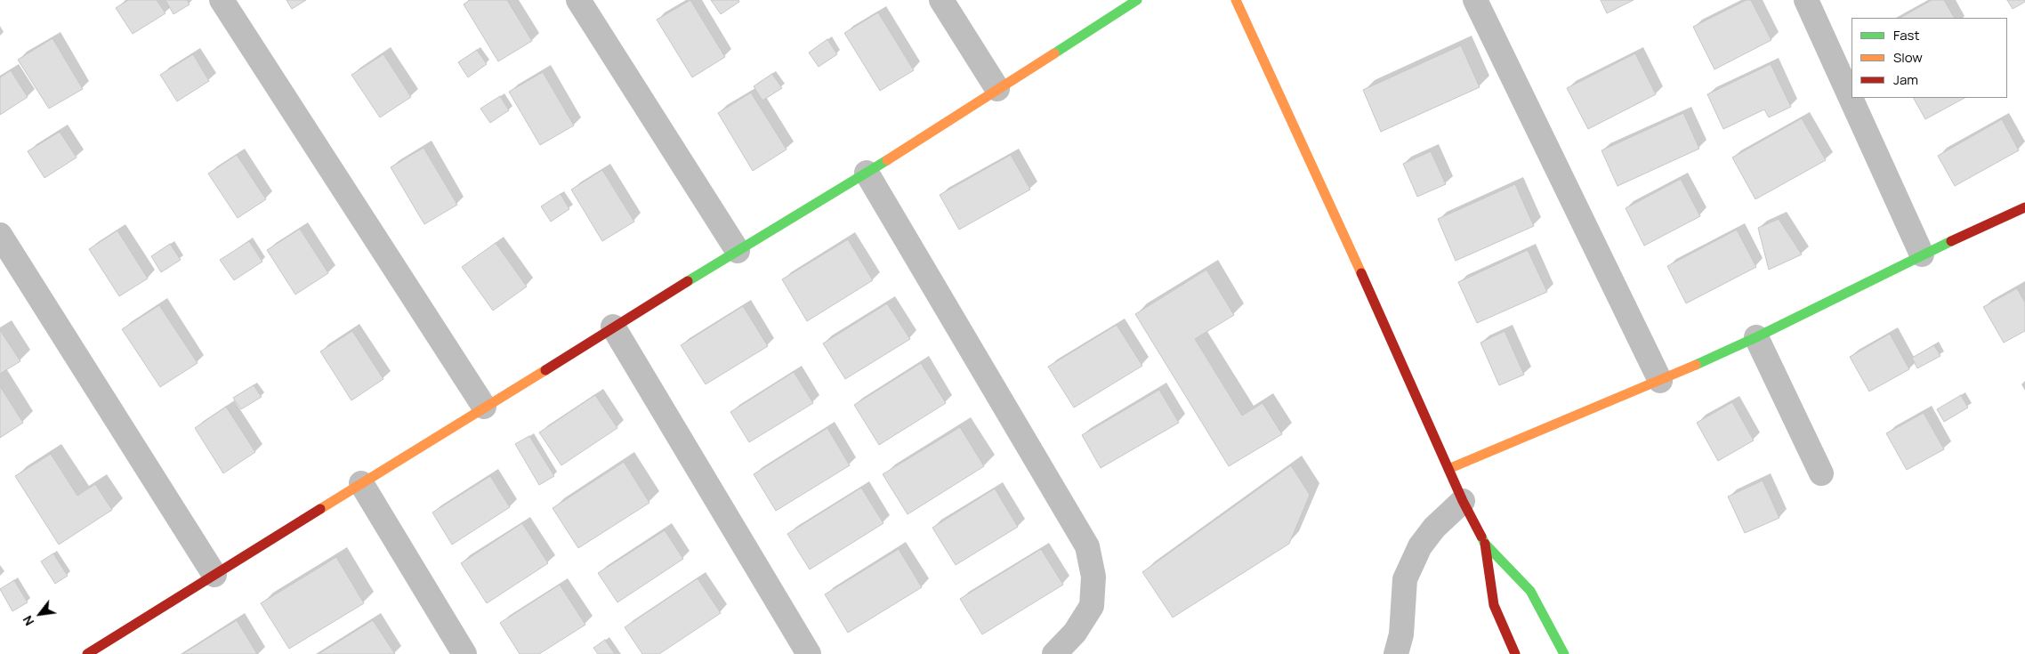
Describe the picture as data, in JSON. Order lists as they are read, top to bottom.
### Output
{
  "legend": ["Fast", "Slow", "Jam"],
  "north": "bottom left"
}
